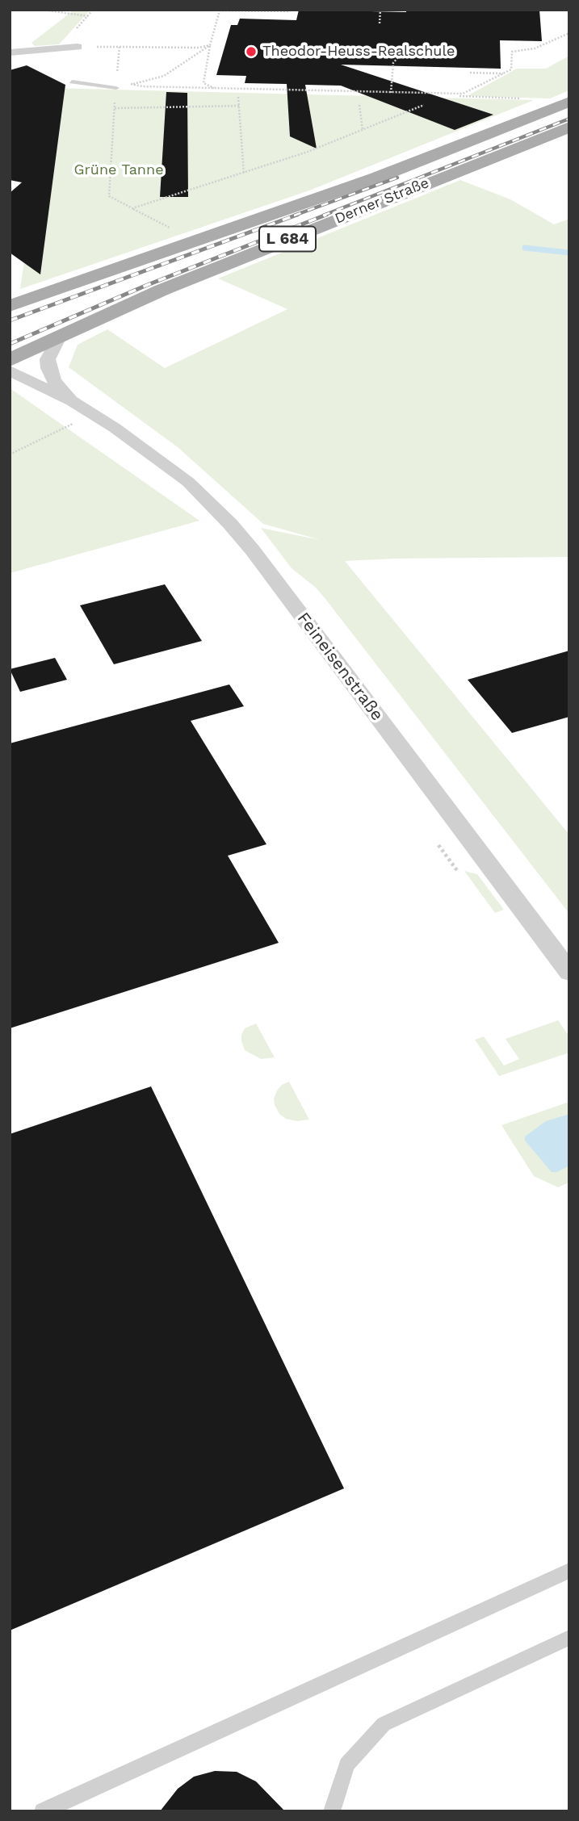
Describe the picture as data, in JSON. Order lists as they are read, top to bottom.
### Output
{
  "streets": {
    "main road": ["Derner Straße", "L 684"],
    "street": ["Feineisenstraße"]
  },
  "crossings": [
    ["Derner Straße", "Feineisenstraße"]
  ],
  "parks": ["Grüne Tanne"],
  "places": ["Theodor-Heuss-Realschule"]
}
